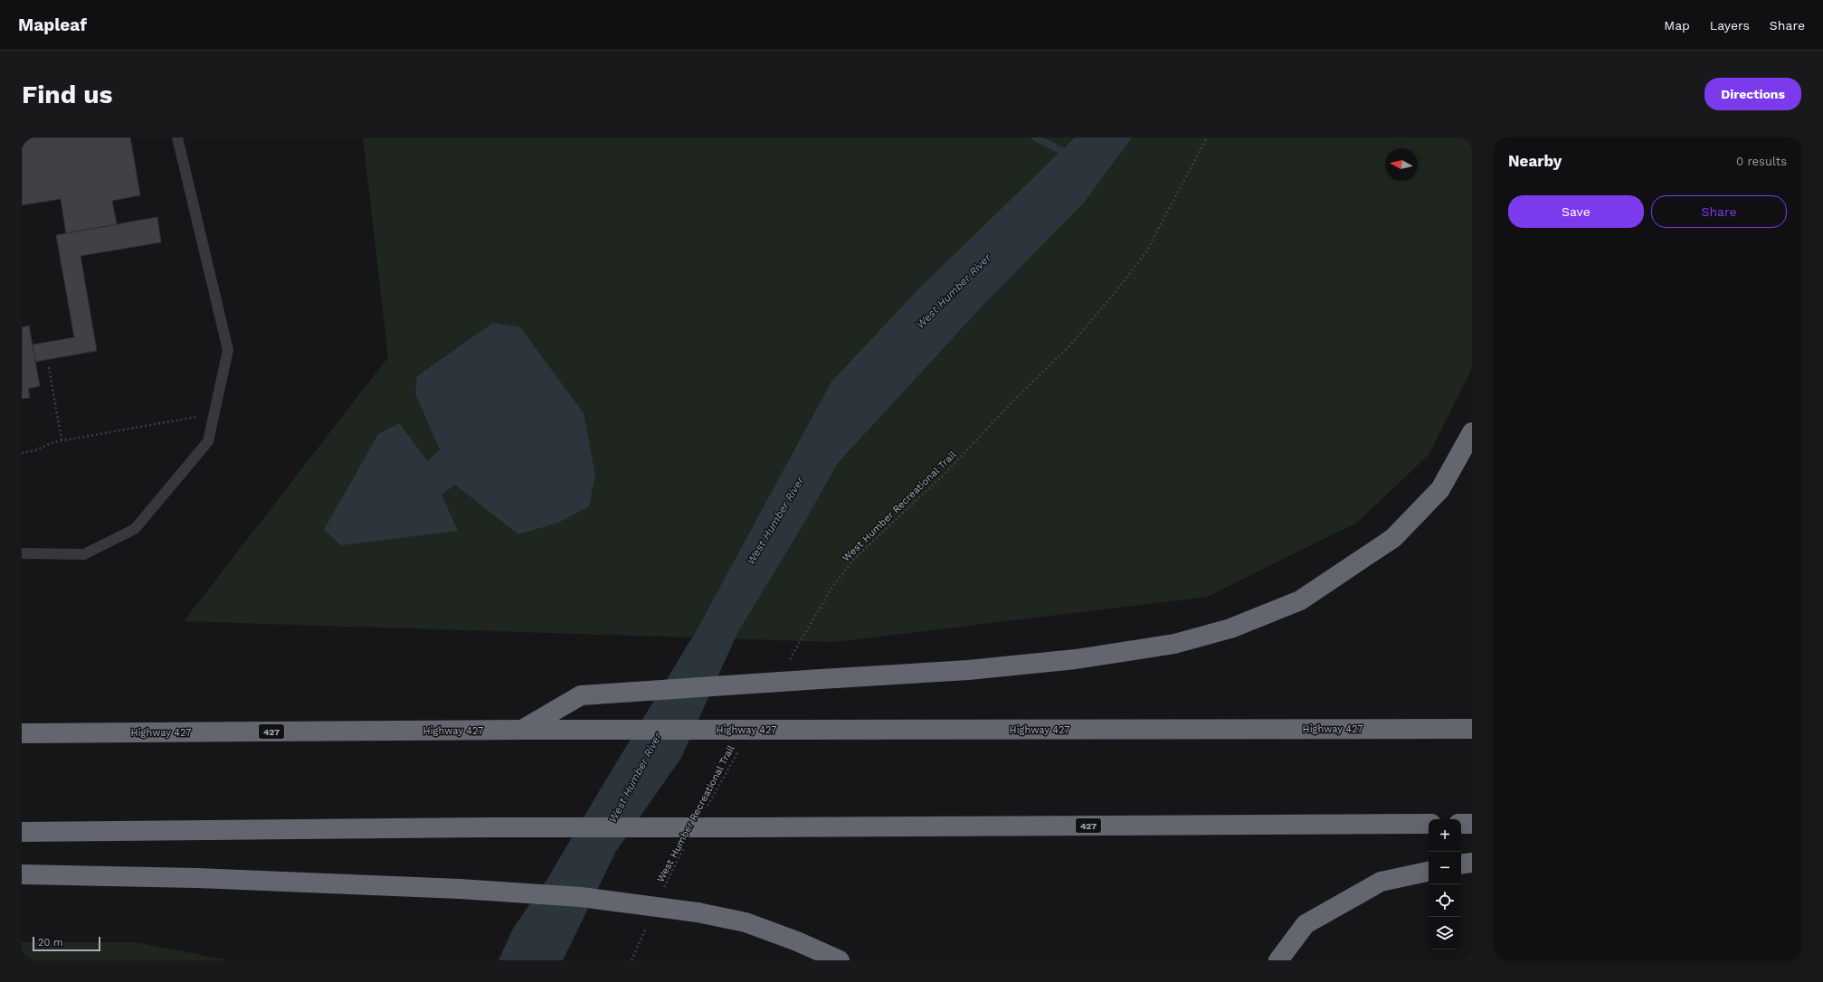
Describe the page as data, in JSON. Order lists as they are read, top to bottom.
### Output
{
  "streets": {
    "highway": ["Highway 427", "427"],
    "path": ["West Humber Recreational Trail"]
  },
  "water": ["West Humber River"],
  "scale_bar": "20 m",
  "north": "left",
  "page": {
    "header": "Mapleaf",
    "nav": ["Map", "Layers", "Share"],
    "buttons": [
      "Directions",
      ["Save", "Share"]
    ],
    "title": "Find us",
    "heading": ["Nearby", "0 results"],
    "map_buttons": ["+", "−"],
    "scale": "20 m"
  }
}
